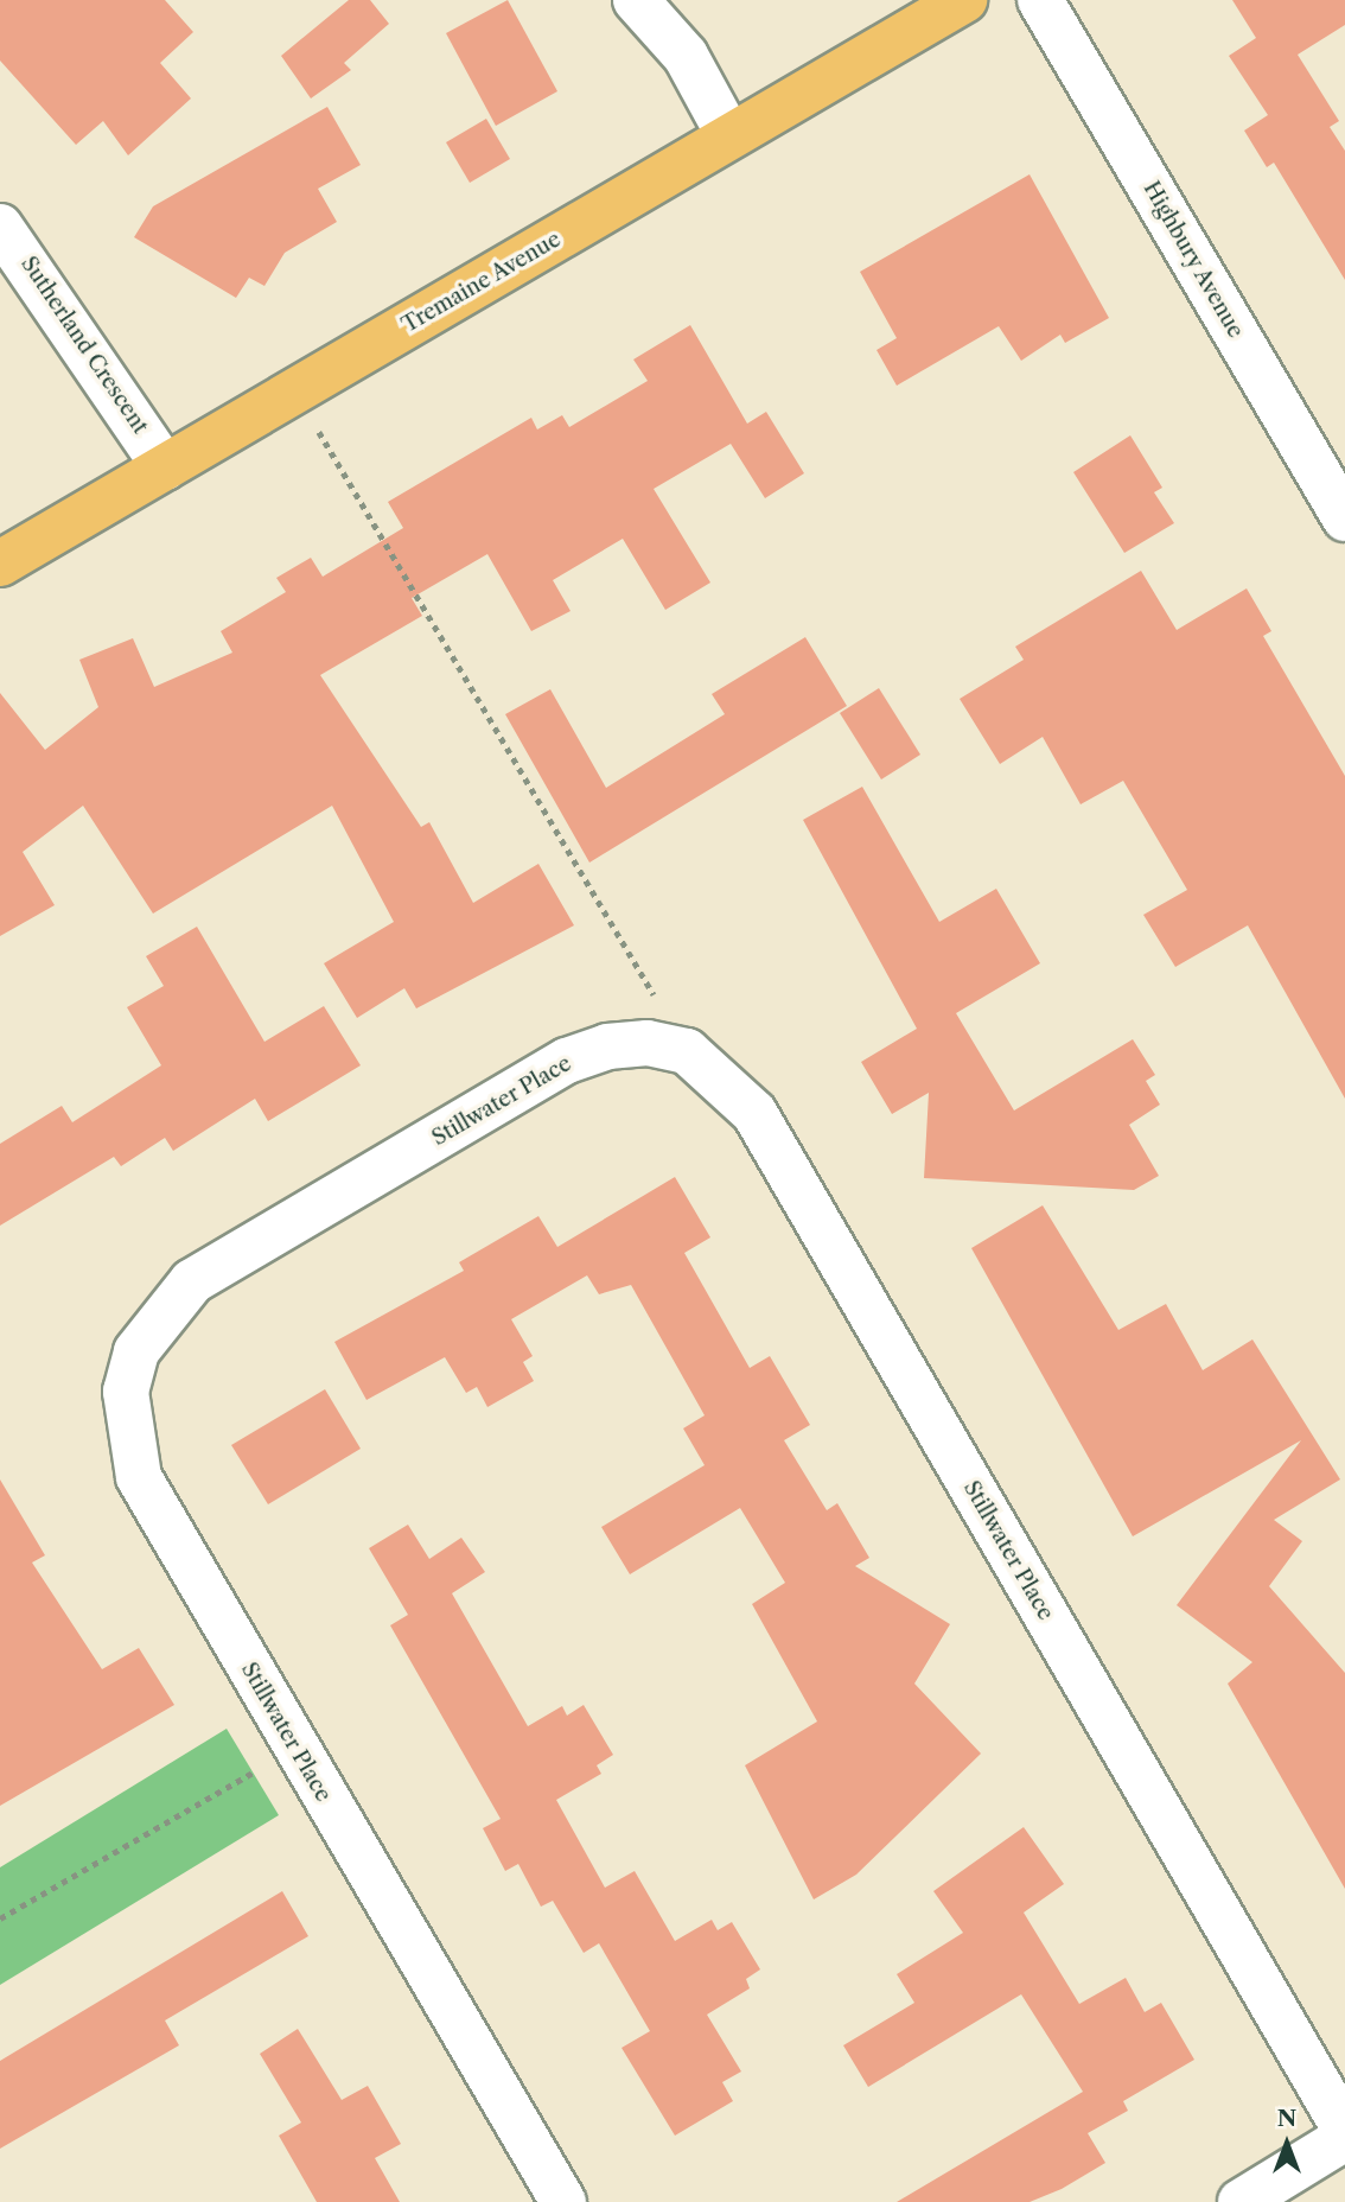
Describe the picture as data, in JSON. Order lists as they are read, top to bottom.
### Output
{
  "streets": {
    "main road": ["Tremaine Avenue"],
    "street": ["Highbury Avenue", "Sutherland Crescent", "Stillwater Place"]
  },
  "crossings": [
    ["Tremaine Avenue", "Sutherland Crescent"]
  ],
  "north": "top"
}
